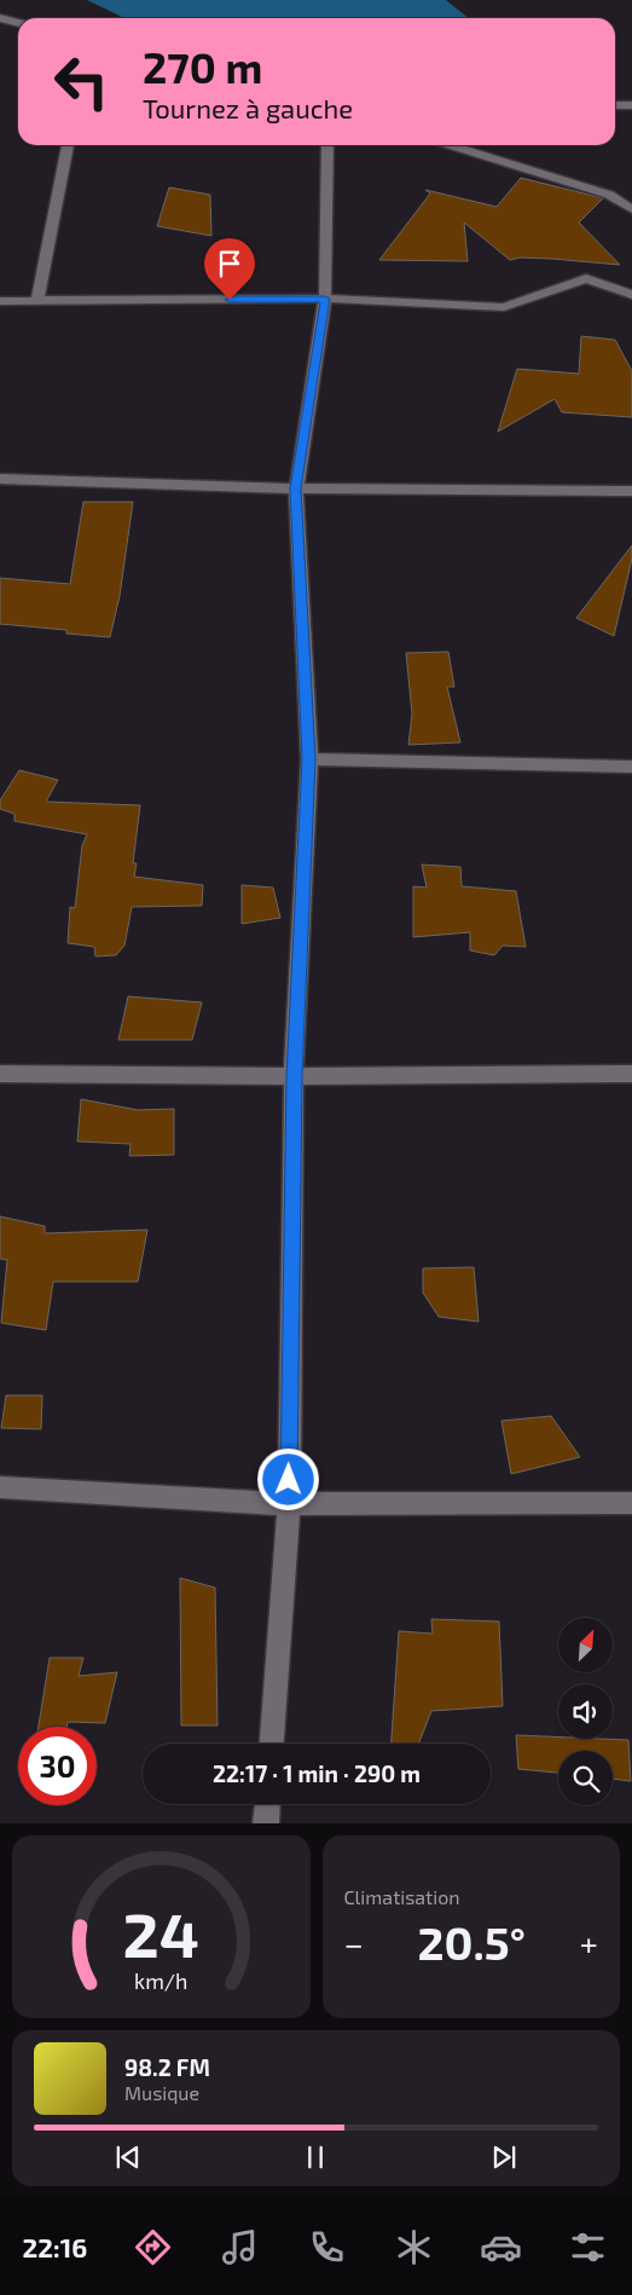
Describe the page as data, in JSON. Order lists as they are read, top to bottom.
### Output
{
  "north": "top right",
  "page": {
    "turn": ["270 m", "Tournez à gauche"],
    "limit": "30",
    "trip": "22:17 · 1 min · 290 m",
    "tile": "Climatisation",
    "heat": ["−", "20.5°", "+"],
    "song": ["98.2 FM", "Musique"],
    "tabs": "22:16",
    "gauge": ["24", "km/h"]
  }
}
